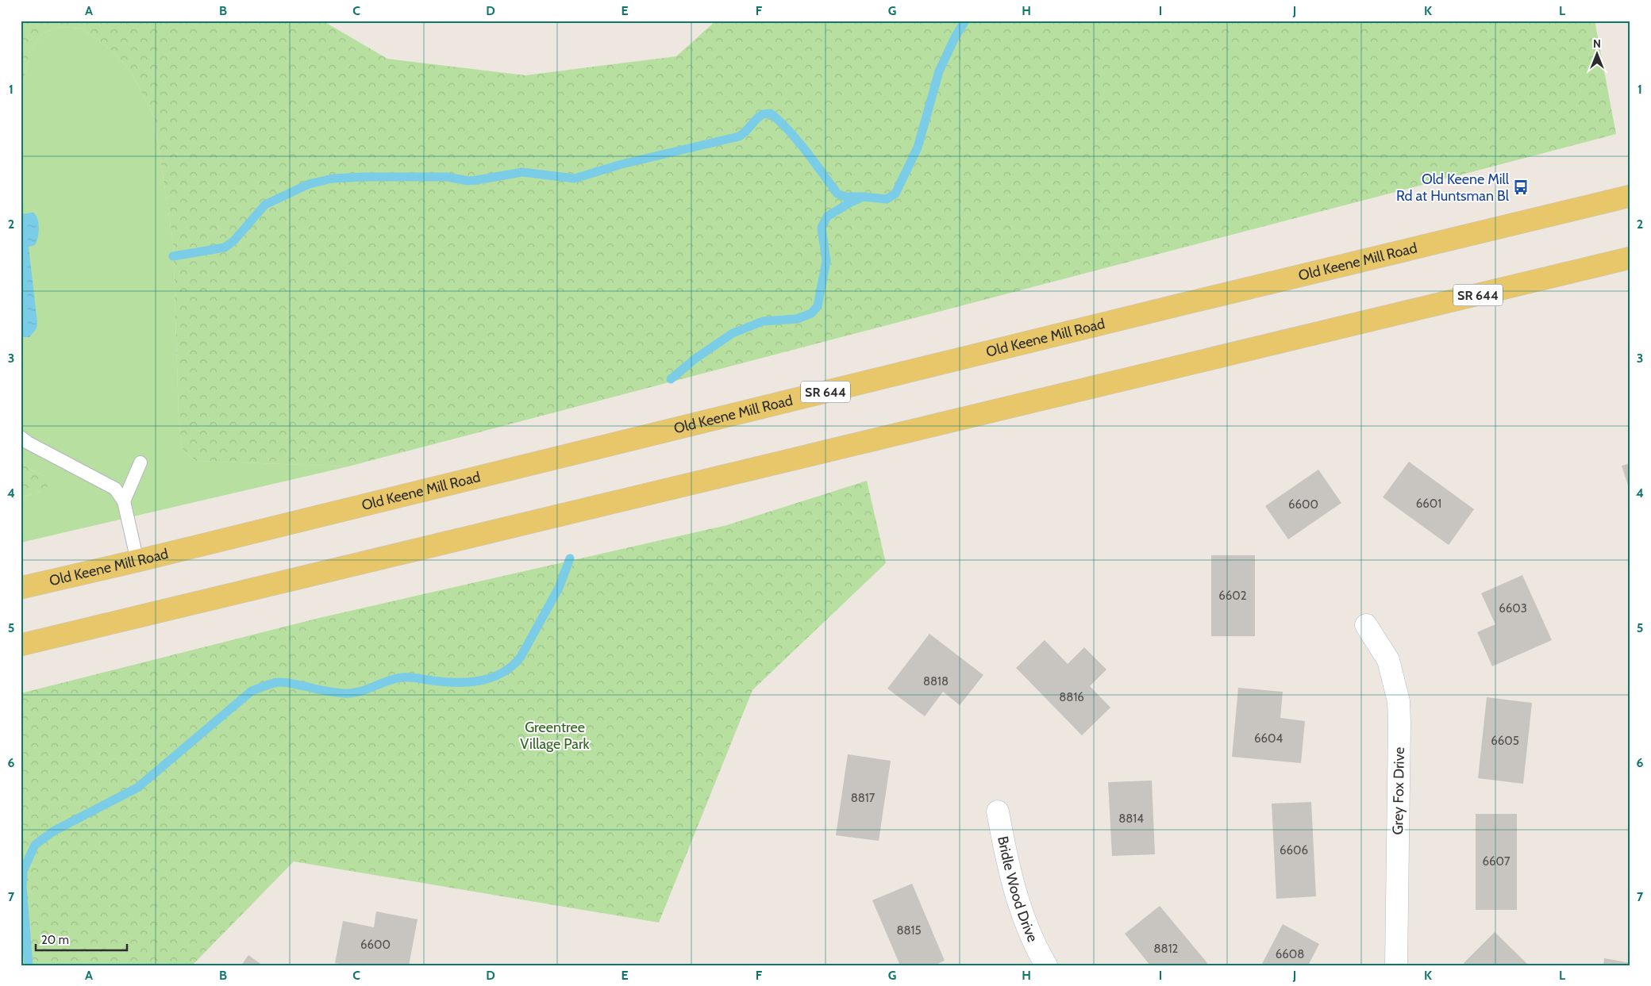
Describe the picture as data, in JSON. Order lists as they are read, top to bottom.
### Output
{
  "streets": {
    "main road": ["Old Keene Mill Road", "SR 644"],
    "street": ["Grey Fox Drive", "Bridle Wood Drive"]
  },
  "parks": ["Greentree Village Park"],
  "places": {
    "bus stop": ["Old Keene Mill Rd at Huntsman Bl"]
  },
  "house_numbers": [
    "6601",
    "6600",
    "6602",
    "6603",
    "8818",
    "8816",
    "6604",
    "6605",
    "8817",
    "8814",
    "6606",
    "6607",
    "8815",
    "6600",
    "8812",
    "6608"
  ],
  "scale_bar": "20 m",
  "north": "top",
  "grid": {
    "columns": [
      "A",
      "B",
      "C",
      "D",
      "E",
      "F",
      "G",
      "H",
      "I",
      "J",
      "K",
      "L"
    ],
    "rows": [
      "1",
      "2",
      "3",
      "4",
      "5",
      "6",
      "7"
    ]
  }
}
